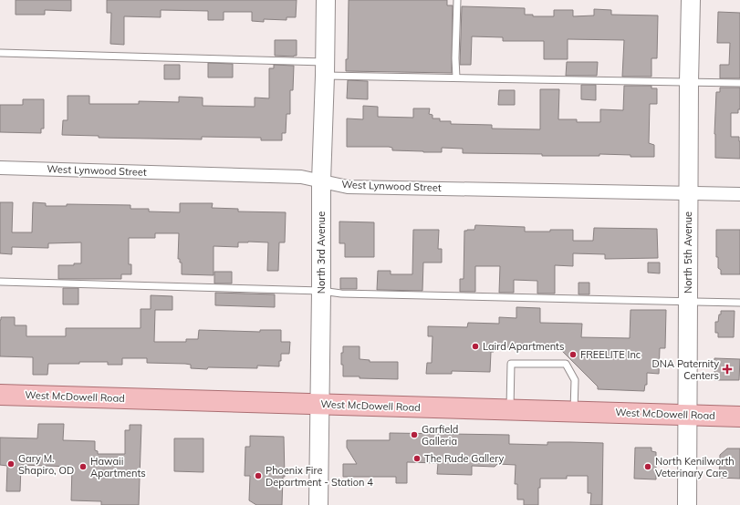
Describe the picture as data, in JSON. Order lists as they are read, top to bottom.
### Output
{
  "streets": {
    "main road": ["West McDowell Road"],
    "street": ["West Lynwood Street", "North 3rd Avenue", "North 5th Avenue"]
  },
  "crossings": [
    ["West Lynwood Street", "North 3rd Avenue"],
    ["West Lynwood Street", "North 5th Avenue"],
    ["North 3rd Avenue", "West McDowell Road"],
    ["North 5th Avenue", "West McDowell Road"]
  ],
  "places": {
    "other": [
      "Laird Apartments",
      "FREELITE Inc",
      "Garfield Galleria",
      "The Rude Gallery",
      "Gary M. Shapiro, OD",
      "Hawaii Apartments",
      "North Kenilworth Veterinary Care",
      "Phoenix Fire Department - Station 4"
    ],
    "health": ["DNA Paternity Centers"]
  }
}
